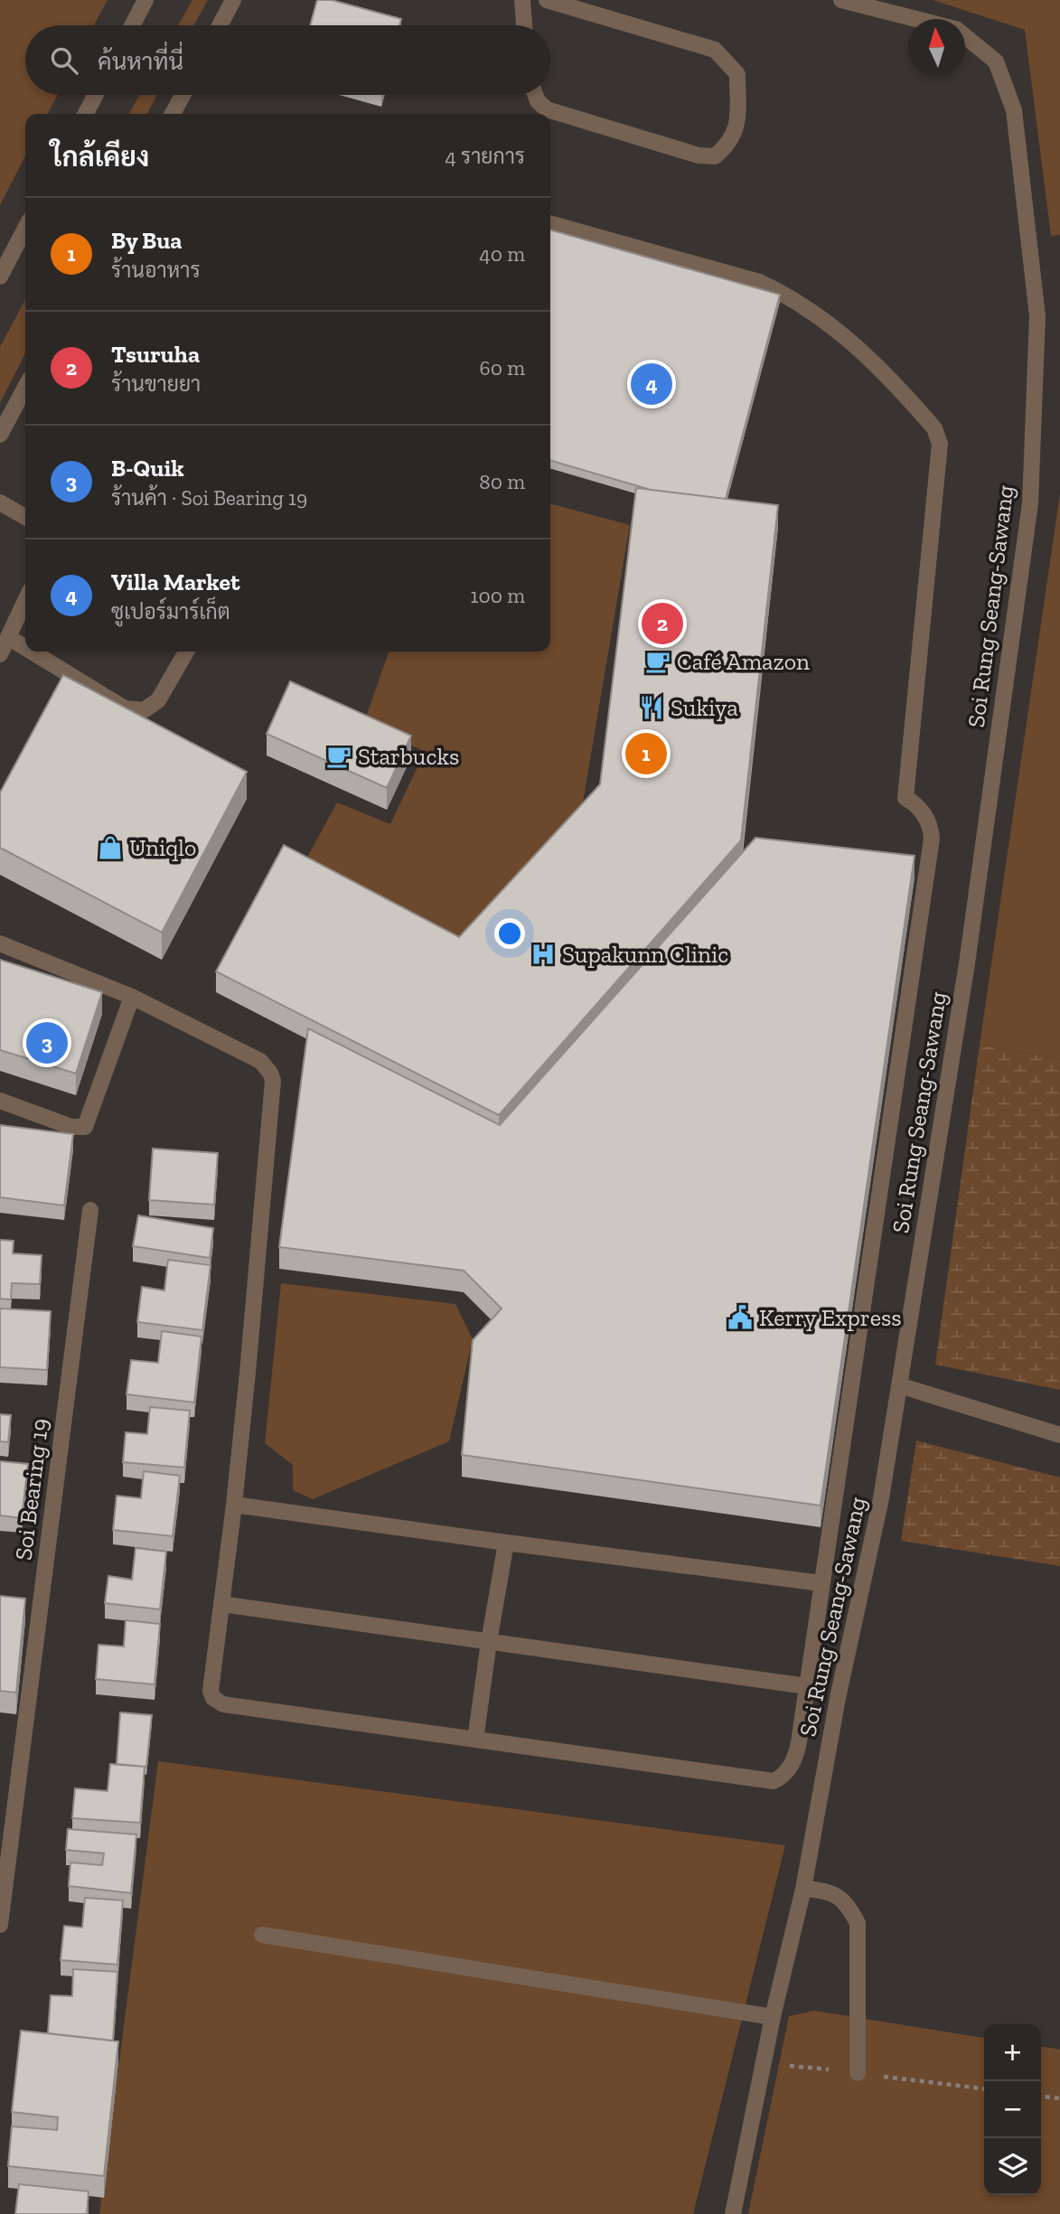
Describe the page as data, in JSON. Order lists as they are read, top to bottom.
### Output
{
  "streets": {
    "street": ["Soi Rung Seang-Sawang", "Soi Bearing 19"]
  },
  "places": {
    "cafe": ["Café Amazon", "Starbucks"],
    "restaurant": ["Sukiya"],
    "shop": ["Uniqlo"],
    "hospital": ["Supakunn Clinic"],
    "public building": ["Kerry Express"]
  },
  "north": "top",
  "page": {
    "search": "ค้นหาที่นี่",
    "heading": ["ใกล้เคียง", "4 รายการ"],
    "list": [
      {
        "mark": "1",
        "name": "By Bua",
        "note": "ร้านอาหาร",
        "value": "40 m"
      },
      {
        "mark": "2",
        "name": "Tsuruha",
        "note": "ร้านขายยา",
        "value": "60 m"
      },
      {
        "mark": "3",
        "name": "B-Quik",
        "note": "ร้านค้า · Soi Bearing 19",
        "value": "80 m"
      },
      {
        "mark": "4",
        "name": "Villa Market",
        "note": "ซูเปอร์มาร์เก็ต",
        "value": "100 m"
      }
    ],
    "pins": [
      "4",
      "2",
      "1",
      "3"
    ],
    "map_buttons": ["+", "−"]
  }
}
